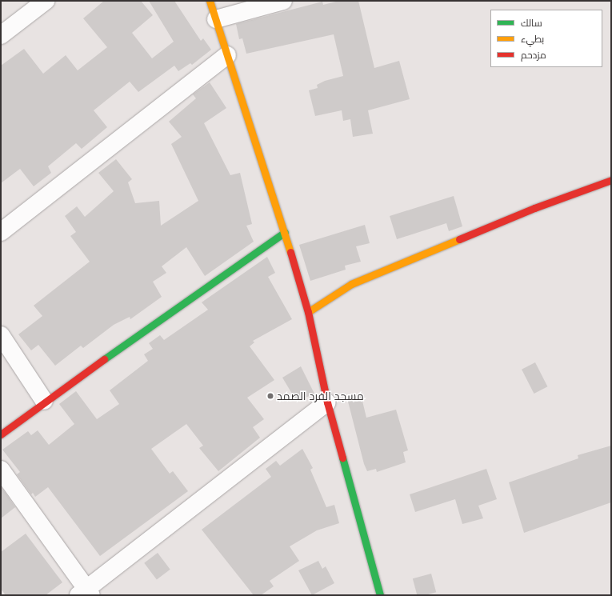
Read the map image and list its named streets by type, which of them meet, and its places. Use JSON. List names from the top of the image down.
{
  "places": ["مسجد الفرد الصمد"],
  "legend": ["سالك", "بطيء", "مزدحم"]
}
